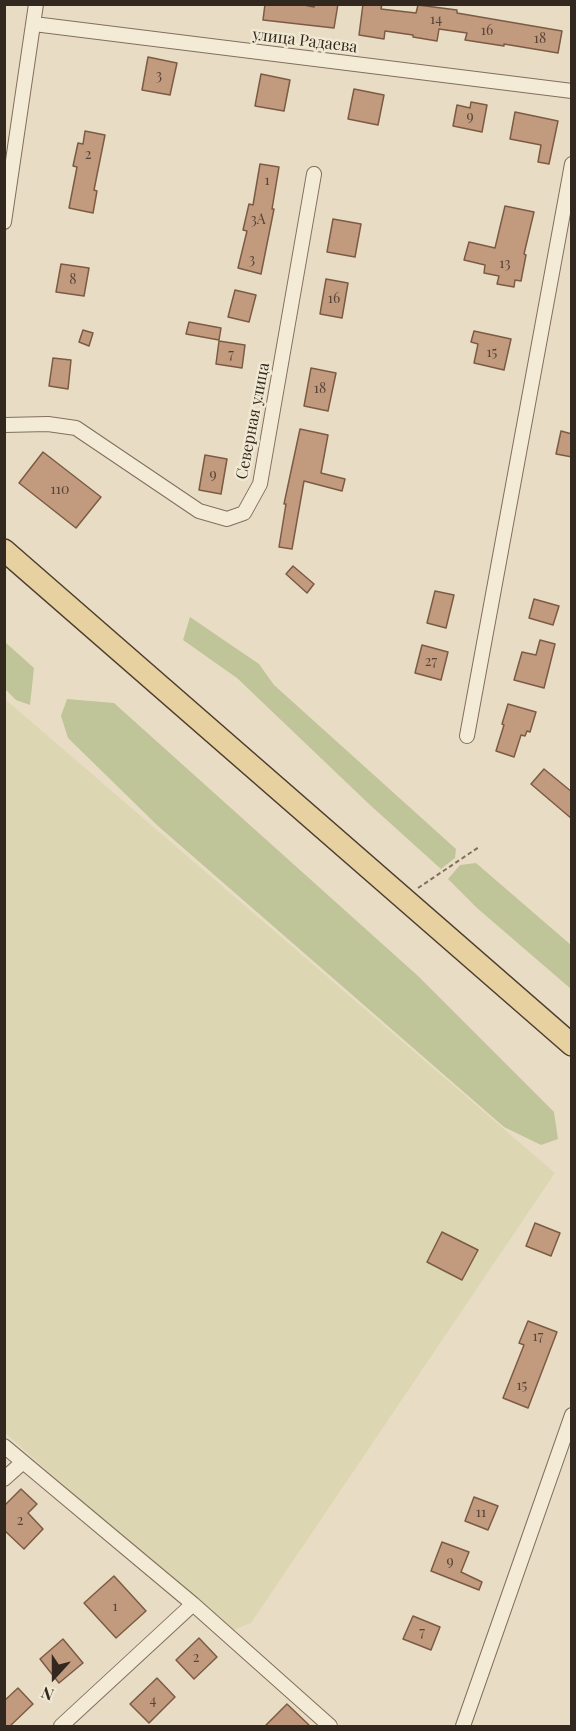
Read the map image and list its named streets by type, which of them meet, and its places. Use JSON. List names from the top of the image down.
{
  "streets": {
    "street": ["улица Радаева", "Северная улица"]
  },
  "house_numbers": [
    "14",
    "16",
    "18",
    "3",
    "9",
    "2",
    "1",
    "3А",
    "3",
    "13",
    "8",
    "16",
    "15",
    "7",
    "18",
    "9",
    "110",
    "27",
    "17",
    "15",
    "11",
    "2",
    "9",
    "1",
    "7",
    "2",
    "4"
  ],
  "north": "bottom"
}
